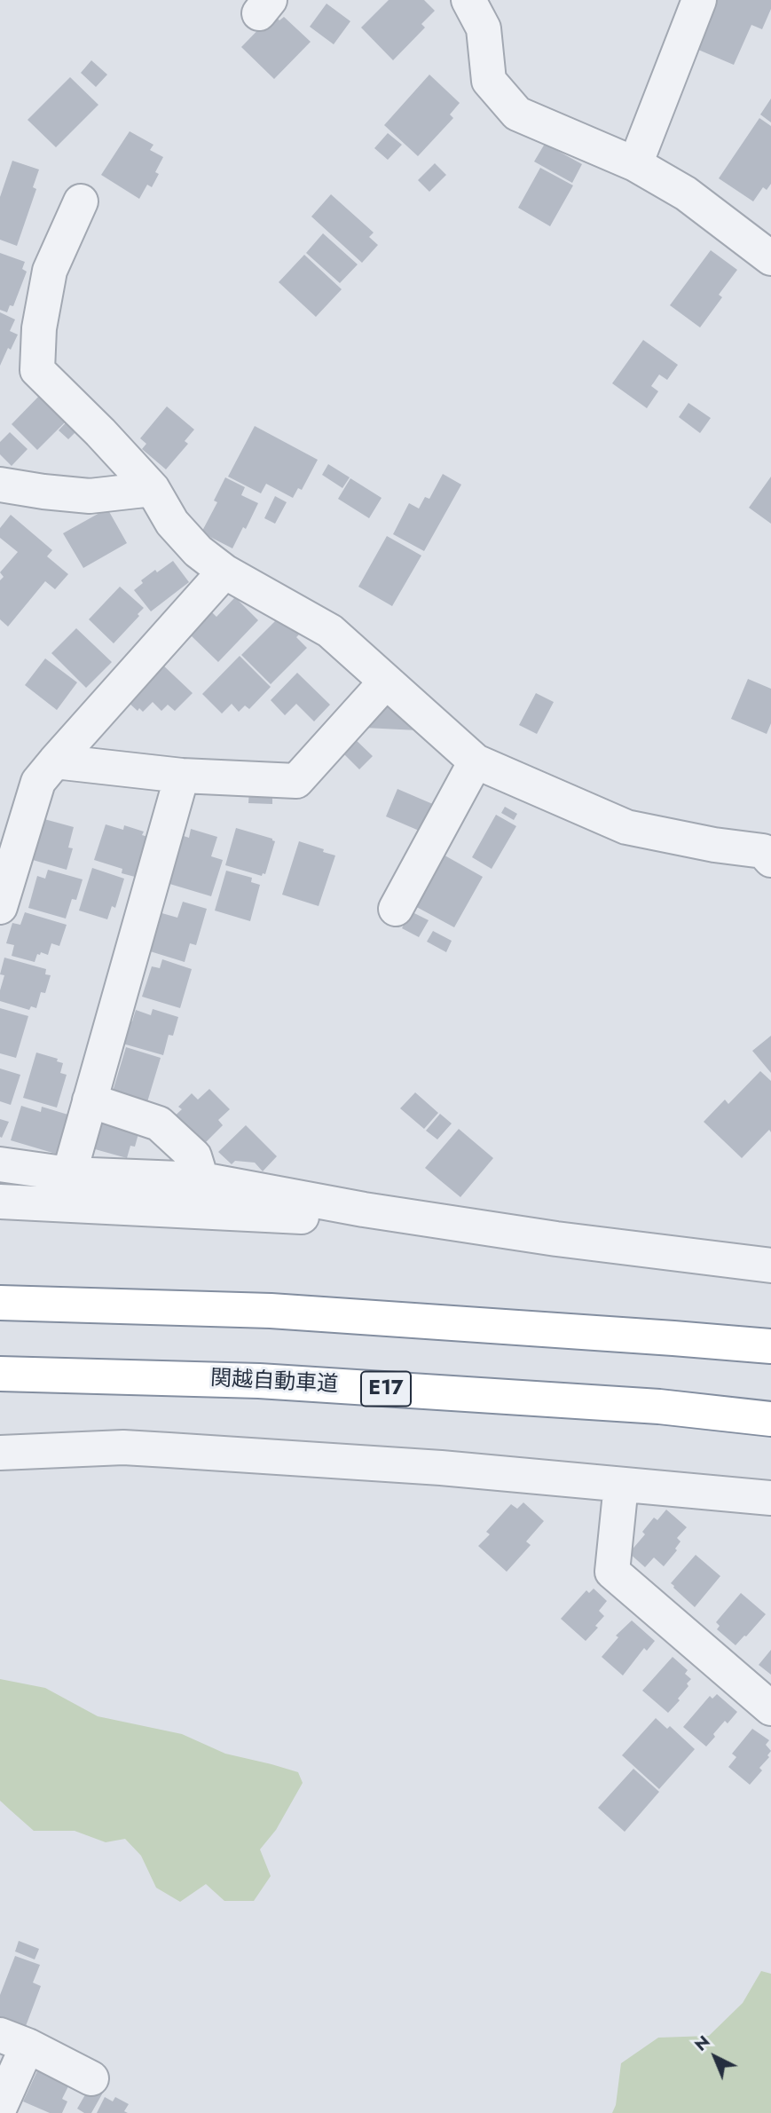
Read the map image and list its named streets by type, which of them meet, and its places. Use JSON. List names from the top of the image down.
{
  "streets": {
    "highway": ["関越自動車道", "E17"]
  },
  "north": "top left"
}
